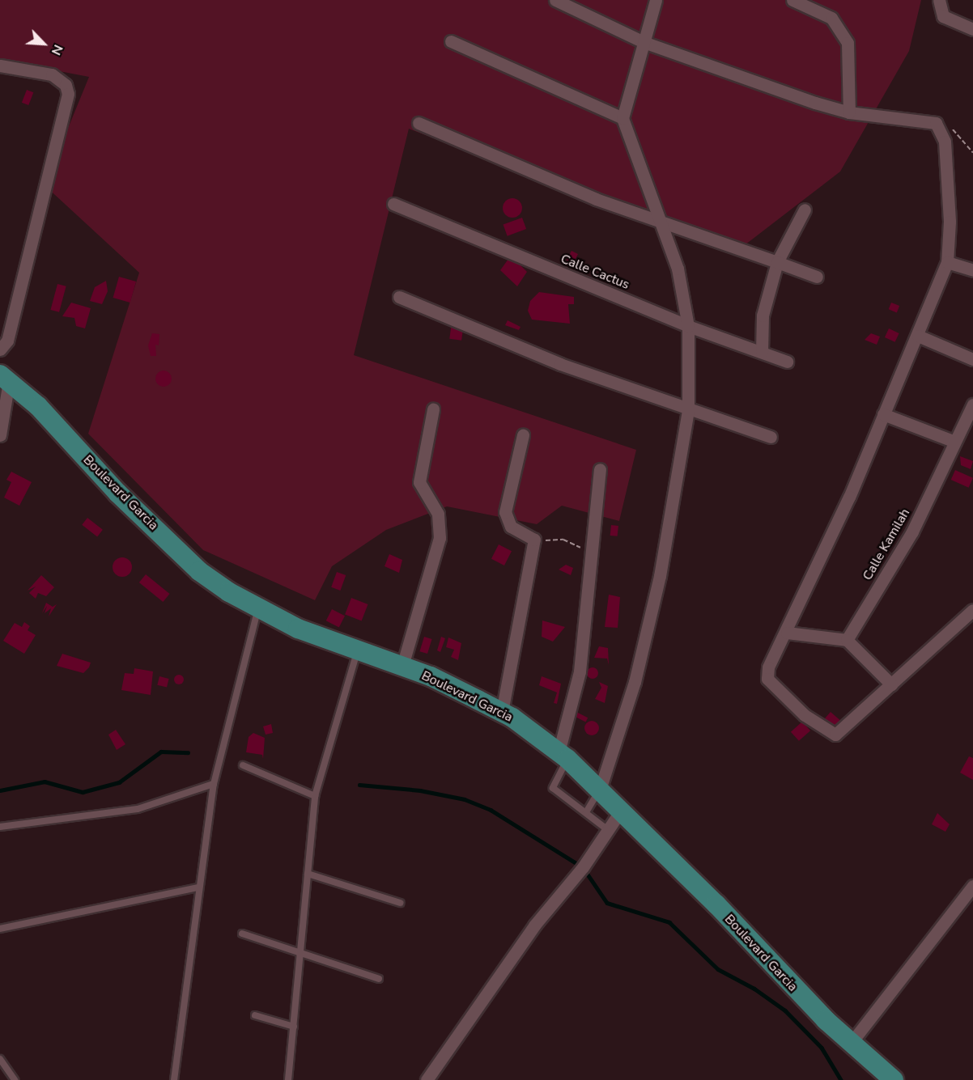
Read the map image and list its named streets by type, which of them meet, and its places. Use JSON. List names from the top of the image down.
{
  "streets": {
    "main road": ["Boulevard Garcia"],
    "street": ["Calle Cactus", "Calle Kamilah"]
  },
  "north": "bottom right"
}
